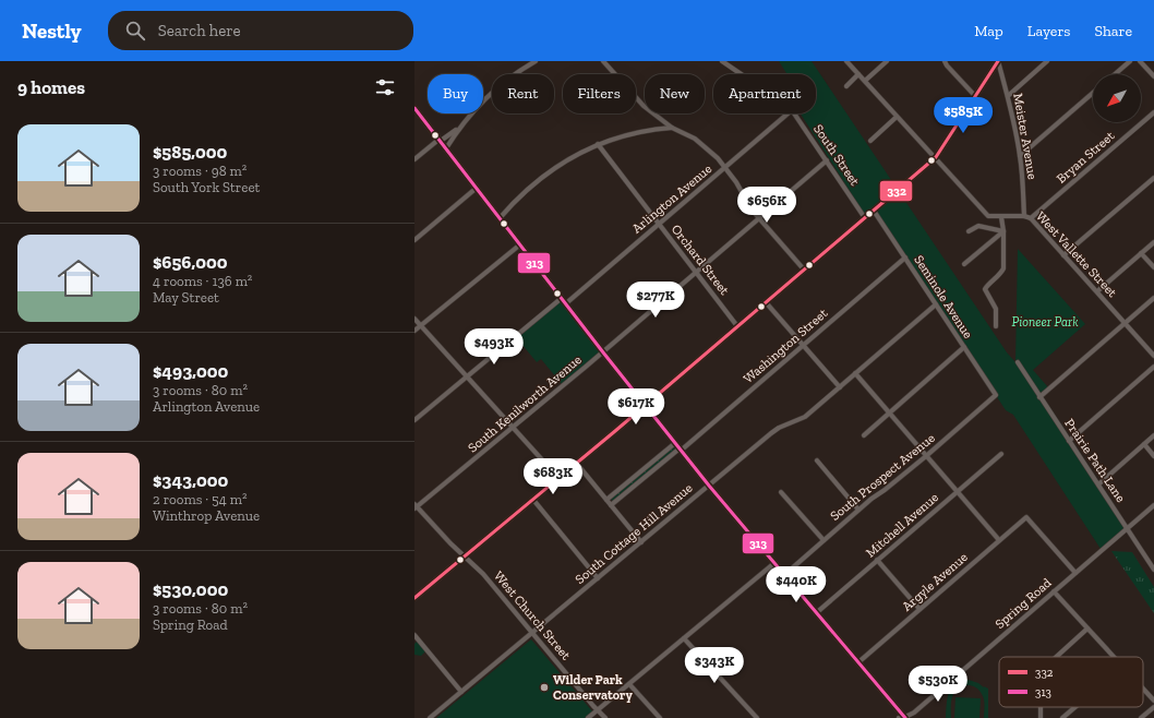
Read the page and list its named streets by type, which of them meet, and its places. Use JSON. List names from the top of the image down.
{
  "streets": {
    "street": [
      "Meister Avenue",
      "South Street",
      "Bryan Street",
      "Arlington Avenue",
      "West Vallette Street",
      "Orchard Street",
      "Seminole Avenue",
      "Washington Street",
      "South Kenilworth Avenue",
      "Prairie Path Lane",
      "South Prospect Avenue",
      "Mitchell Avenue",
      "South Cottage Hill Avenue",
      "Argyle Avenue",
      "Spring Road",
      "West Church Street"
    ]
  },
  "crossings": [
    ["Meister Avenue", "West Vallette Street"],
    ["South Street", "South Kenilworth Avenue"],
    ["Bryan Street", "West Vallette Street"],
    ["Arlington Avenue", "Orchard Street"],
    ["Orchard Street", "South Kenilworth Avenue"],
    ["Seminole Avenue", "Washington Street"],
    ["Seminole Avenue", "South Prospect Avenue"],
    ["Seminole Avenue", "South Cottage Hill Avenue"],
    ["South Kenilworth Avenue", "West Church Street"],
    ["Prairie Path Lane", "Spring Road"],
    ["South Cottage Hill Avenue", "West Church Street"],
    ["Argyle Avenue", "Spring Road"]
  ],
  "parks": ["Pioneer Park"],
  "places": ["Wilder Park Conservatory"],
  "lines": ["transit line 332", "transit line 313"],
  "legend": ["332", "313"],
  "north": "bottom left",
  "page": {
    "header": "Nestly",
    "search": "Search here",
    "nav": ["Map", "Layers", "Share"],
    "heading": "9 homes",
    "chip": [
      "Buy",
      "Rent",
      "Filters",
      "New",
      "Apartment"
    ],
    "price": [
      "$585K",
      "$656K",
      "$277K",
      "$493K",
      "$617K",
      "$683K",
      "$440K",
      "$343K",
      "$530K"
    ],
    "list": [
      {
        "name": "$585,000",
        "note": "3 rooms · 98 m² · South York Street"
      },
      {
        "name": "$656,000",
        "note": "4 rooms · 136 m² · May Street"
      },
      {
        "name": "$493,000",
        "note": "3 rooms · 80 m² · Arlington Avenue"
      },
      {
        "name": "$343,000",
        "note": "2 rooms · 54 m² · Winthrop Avenue"
      },
      {
        "name": "$530,000",
        "note": "3 rooms · 80 m² · Spring Road"
      }
    ]
  }
}
